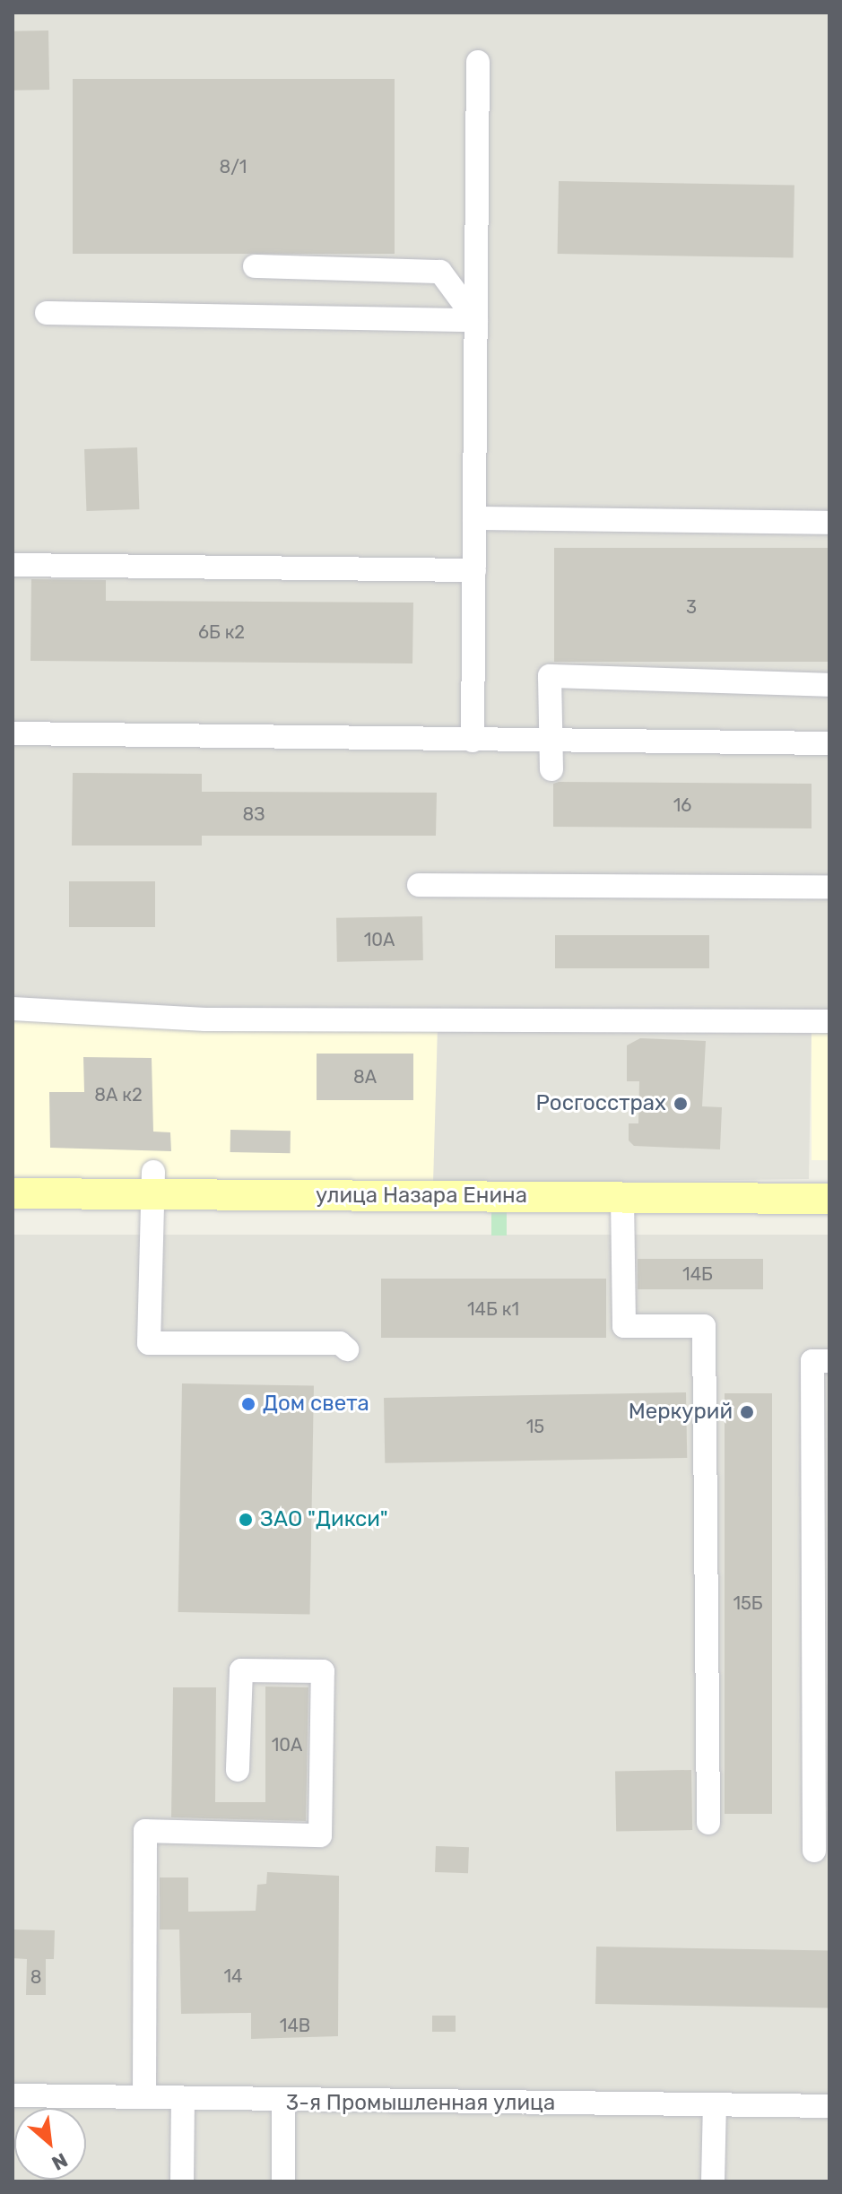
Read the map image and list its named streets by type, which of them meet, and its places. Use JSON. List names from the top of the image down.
{
  "streets": {
    "main road": ["улица Назара Енина"],
    "street": ["3-я Промышленная улица"]
  },
  "places": [
    "Росгосстрах",
    "Дом света",
    "Меркурий",
    "ЗАО \"Дикси\""
  ],
  "house_numbers": [
    "8/1",
    "3",
    "6Б к2",
    "16",
    "8З",
    "10А",
    "8А",
    "8А к2",
    "14Б",
    "14Б к1",
    "15",
    "15Б",
    "10А",
    "14",
    "8",
    "14В"
  ],
  "north": "bottom right"
}
